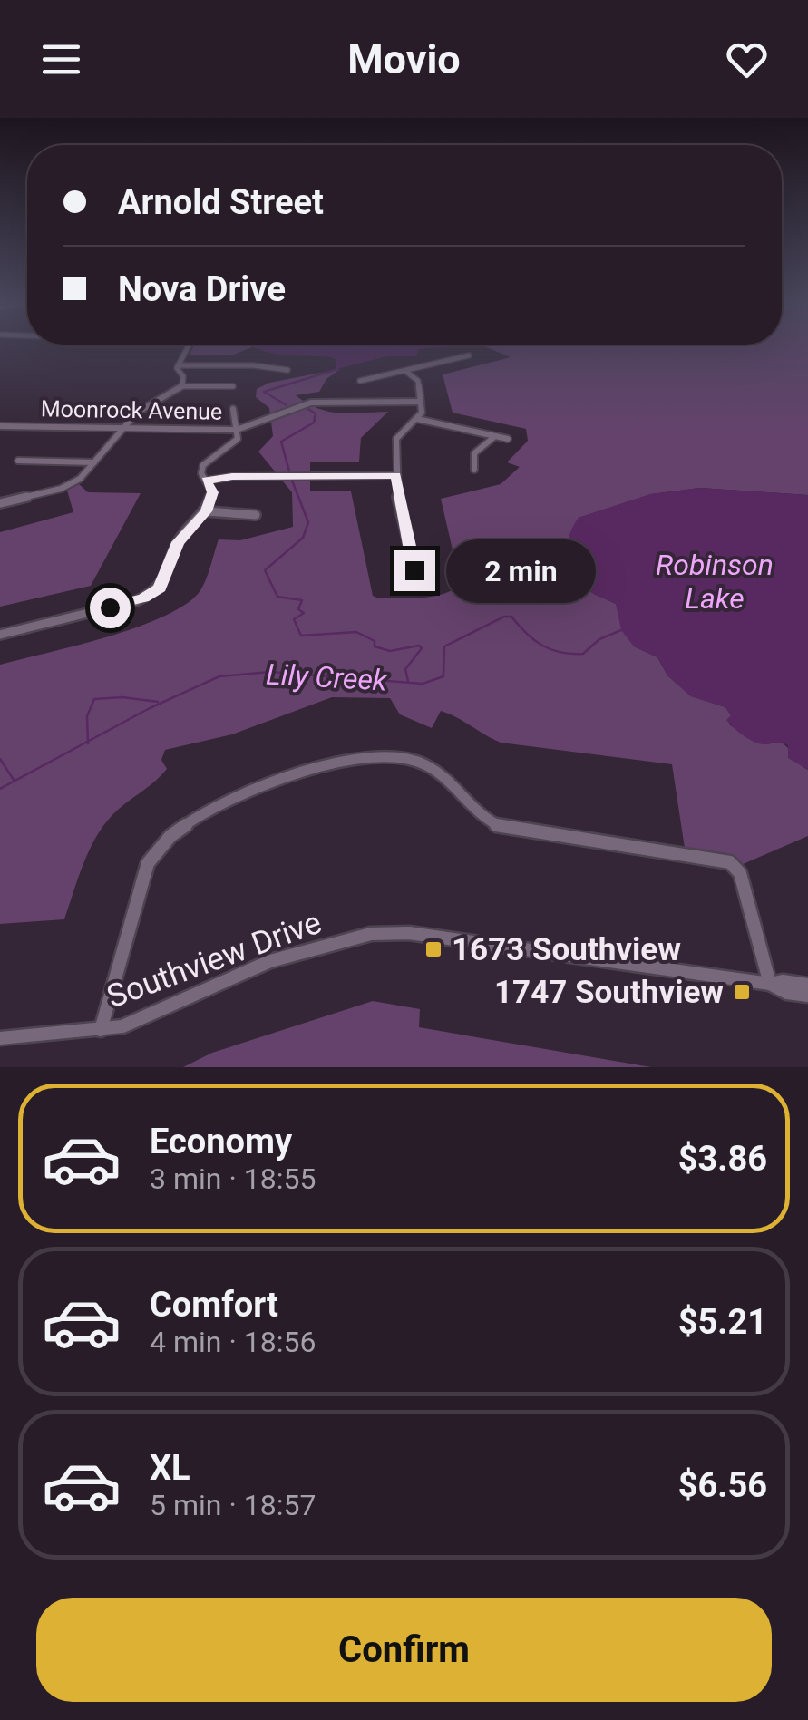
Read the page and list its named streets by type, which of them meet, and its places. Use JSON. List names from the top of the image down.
{
  "streets": {
    "street": ["Moonrock Avenue", "Southview Drive"]
  },
  "water": ["Robinson Lake", "Lily Creek"],
  "places": {
    "transit": ["1673 Southview", "1747 Southview"]
  },
  "page": {
    "header": "Movio",
    "banner": ["Arnold Street", "Nova Drive"],
    "bubble": "2 min",
    "list": [
      {
        "name": "Economy",
        "note": "3 min · 18:55",
        "value": "$3.86"
      },
      {
        "name": "Comfort",
        "note": "4 min · 18:56",
        "value": "$5.21"
      },
      {
        "name": "XL",
        "note": "5 min · 18:57",
        "value": "$6.56"
      }
    ],
    "buttons": "Confirm"
  }
}
